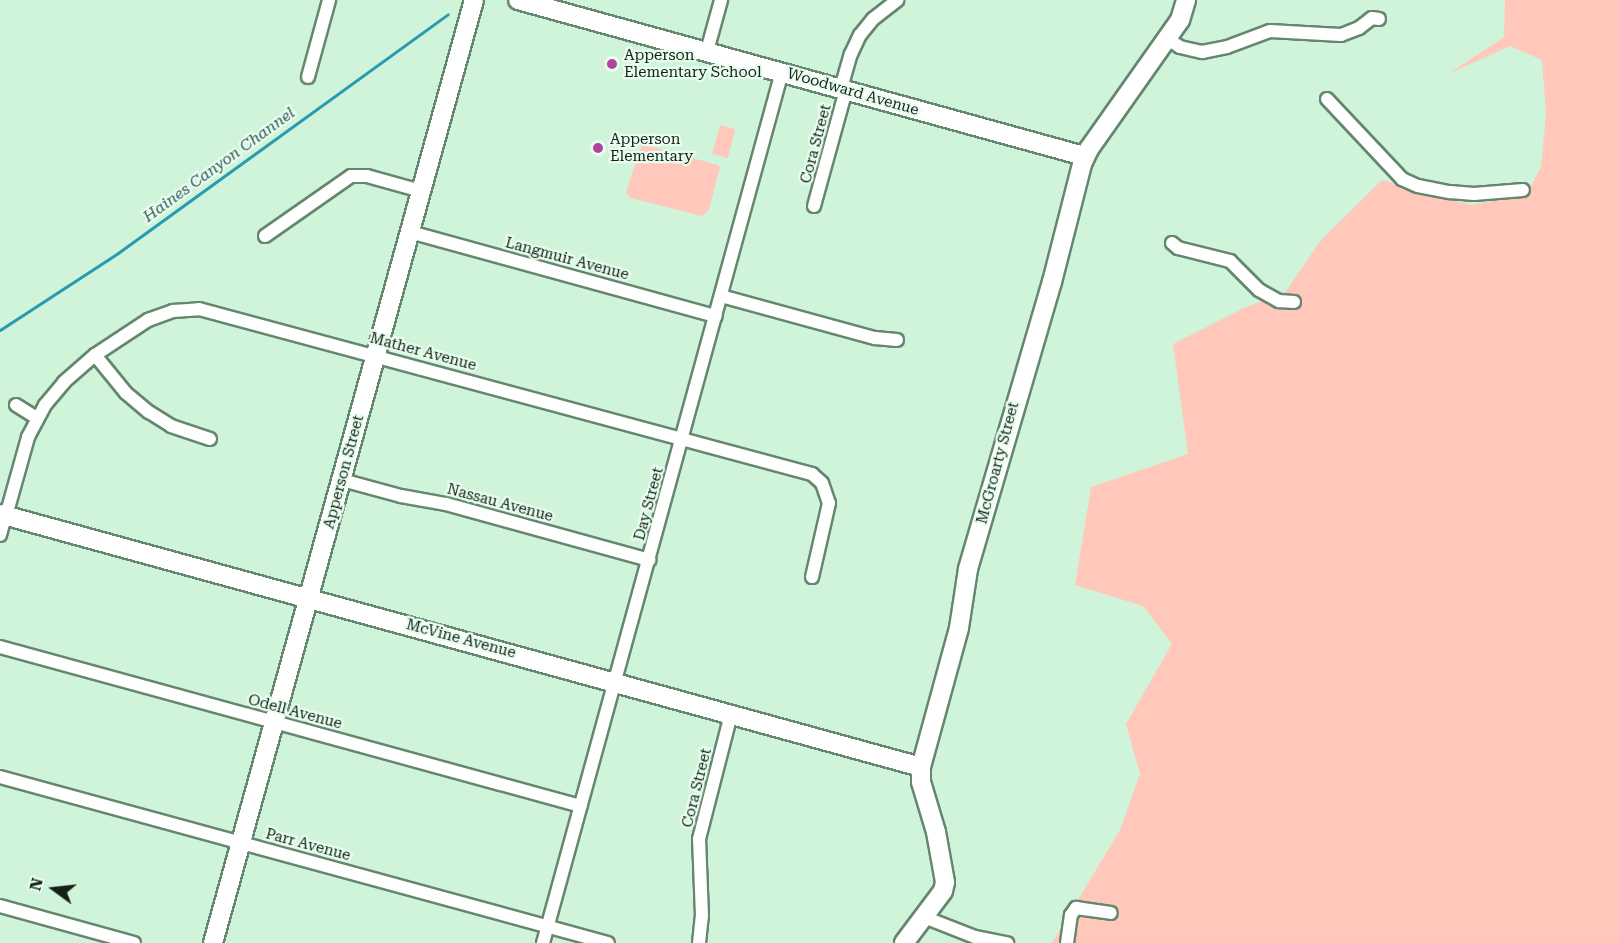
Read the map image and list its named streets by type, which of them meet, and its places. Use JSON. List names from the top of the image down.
{
  "streets": {
    "street": [
      "Woodward Avenue",
      "Cora Street",
      "Langmuir Avenue",
      "Mather Avenue",
      "McGroarty Street",
      "Apperson Street",
      "Nassau Avenue",
      "Day Street",
      "McVine Avenue",
      "Odell Avenue",
      "Parr Avenue"
    ]
  },
  "crossings": [
    ["Woodward Avenue", "Cora Street"],
    ["Woodward Avenue", "McGroarty Street"],
    ["Woodward Avenue", "Day Street"],
    ["Cora Street", "McVine Avenue"],
    ["Langmuir Avenue", "Apperson Street"],
    ["Langmuir Avenue", "Day Street"],
    ["Mather Avenue", "Apperson Street"],
    ["Mather Avenue", "Day Street"],
    ["Mather Avenue", "McVine Avenue"],
    ["McGroarty Street", "McVine Avenue"],
    ["Apperson Street", "Nassau Avenue"],
    ["Apperson Street", "McVine Avenue"],
    ["Apperson Street", "Odell Avenue"],
    ["Apperson Street", "Parr Avenue"],
    ["Nassau Avenue", "Day Street"],
    ["Day Street", "McVine Avenue"],
    ["Day Street", "Odell Avenue"],
    ["Day Street", "Parr Avenue"]
  ],
  "water": ["Haines Canyon Channel"],
  "places": ["Apperson Elementary School", "Apperson Elementary"],
  "north": "left"
}
